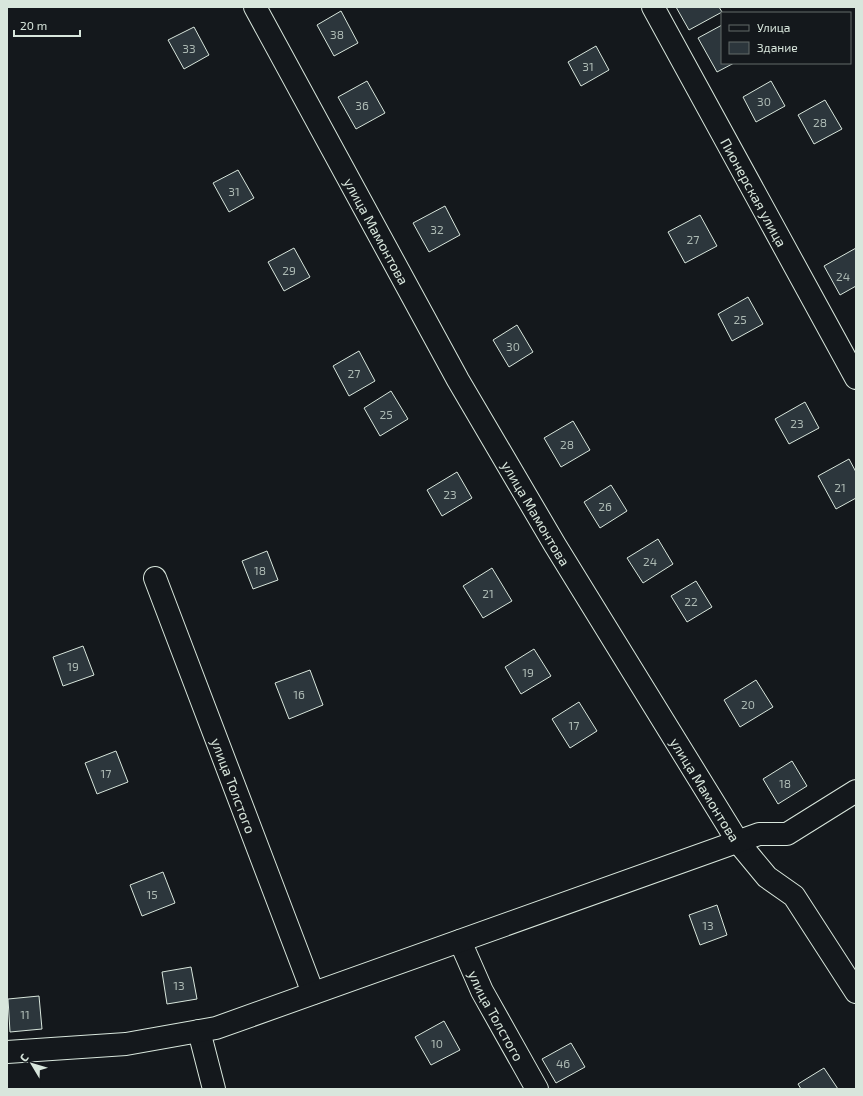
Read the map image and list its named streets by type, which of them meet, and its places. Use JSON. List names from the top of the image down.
{
  "streets": {
    "street": ["Пионерская улица", "улица Мамонтова", "улица Толстого"]
  },
  "house_numbers": [
    "38",
    "33",
    "31",
    "30",
    "36",
    "28",
    "31",
    "32",
    "27",
    "29",
    "24",
    "25",
    "30",
    "27",
    "25",
    "23",
    "28",
    "21",
    "23",
    "26",
    "24",
    "18",
    "21",
    "22",
    "19",
    "19",
    "16",
    "20",
    "17",
    "17",
    "18",
    "15",
    "13",
    "13",
    "11",
    "10",
    "46"
  ],
  "legend": ["Улица", "Здание"],
  "scale_bar": "20 m",
  "north": "top left"
}
